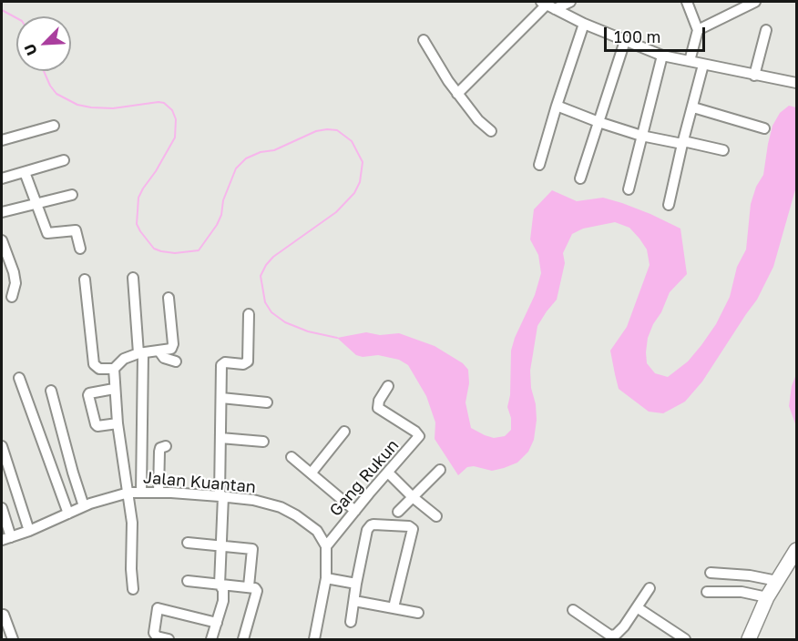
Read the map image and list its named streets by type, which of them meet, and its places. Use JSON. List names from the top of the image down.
{
  "streets": {
    "street": ["Gang Rukun", "Jalan Kuantan"]
  },
  "crossings": [
    ["Gang Rukun", "Jalan Kuantan"]
  ],
  "scale_bar": "100 m",
  "north": "bottom left"
}
